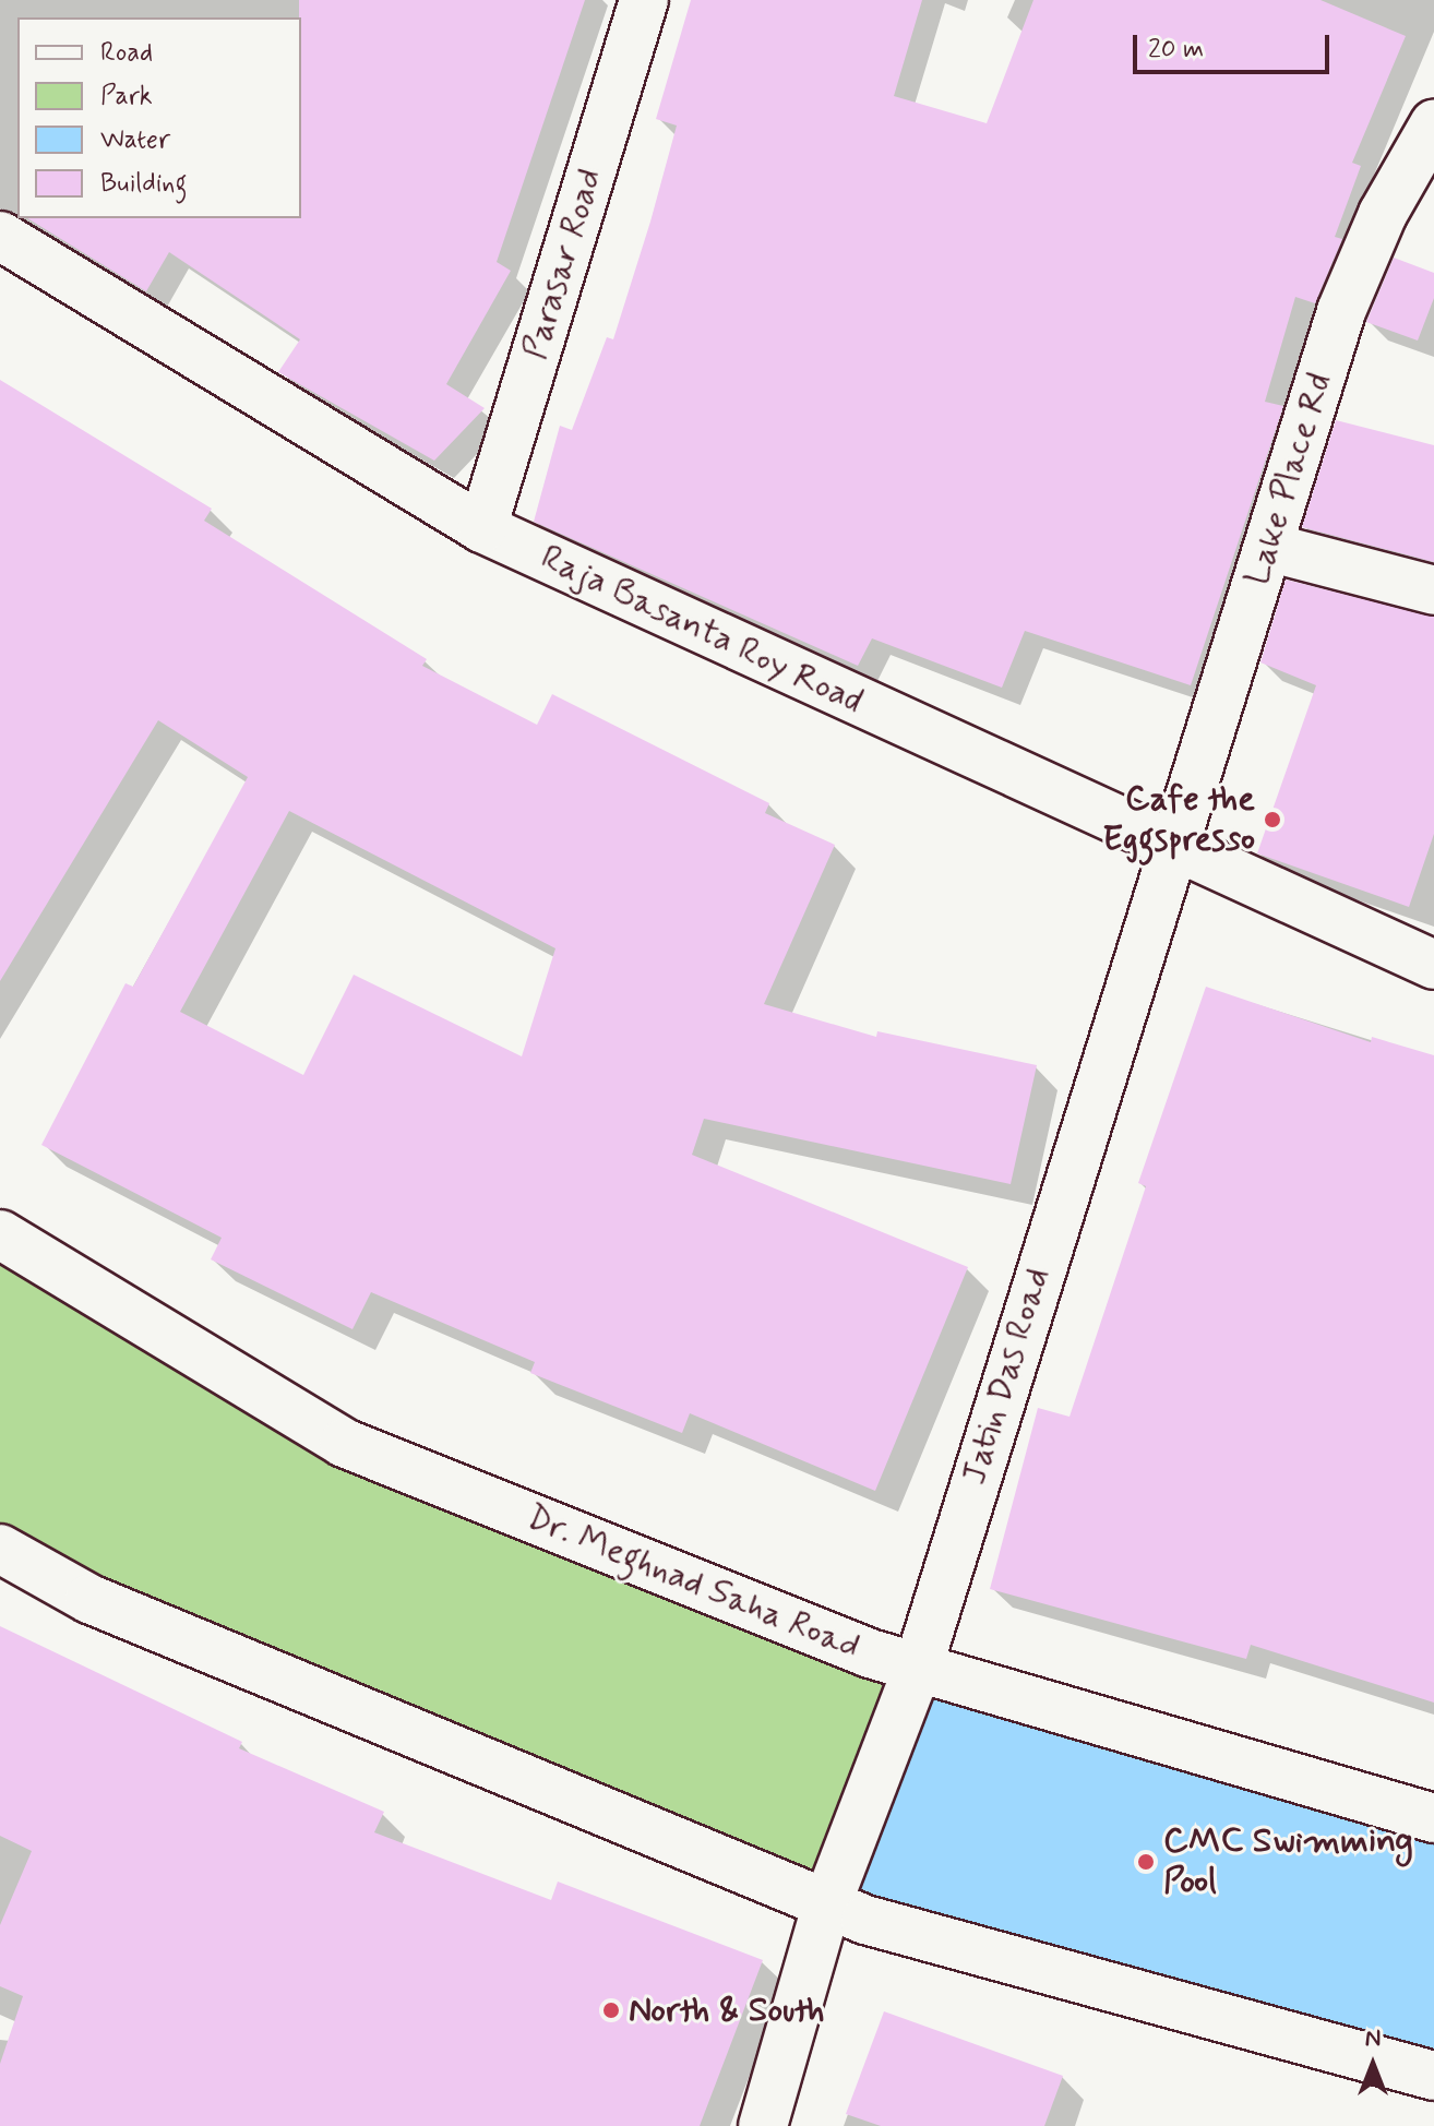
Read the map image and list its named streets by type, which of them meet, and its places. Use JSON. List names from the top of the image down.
{
  "streets": {
    "street": [
      "Parasar Road",
      "Lake Place Rd",
      "Raja Basanta Roy Road",
      "Jatin Das Road",
      "Dr. Meghnad Saha Road"
    ]
  },
  "crossings": [
    ["Parasar Road", "Raja Basanta Roy Road"],
    ["Lake Place Rd", "Raja Basanta Roy Road"],
    ["Lake Place Rd", "Jatin Das Road"],
    ["Raja Basanta Roy Road", "Jatin Das Road"],
    ["Jatin Das Road", "Dr. Meghnad Saha Road"]
  ],
  "places": ["Cafe the Eggspresso", "CMC Swimming Pool", "North & South"],
  "legend": [
    "Road",
    "Park",
    "Water",
    "Building"
  ],
  "scale_bar": "20 m",
  "north": "top"
}
